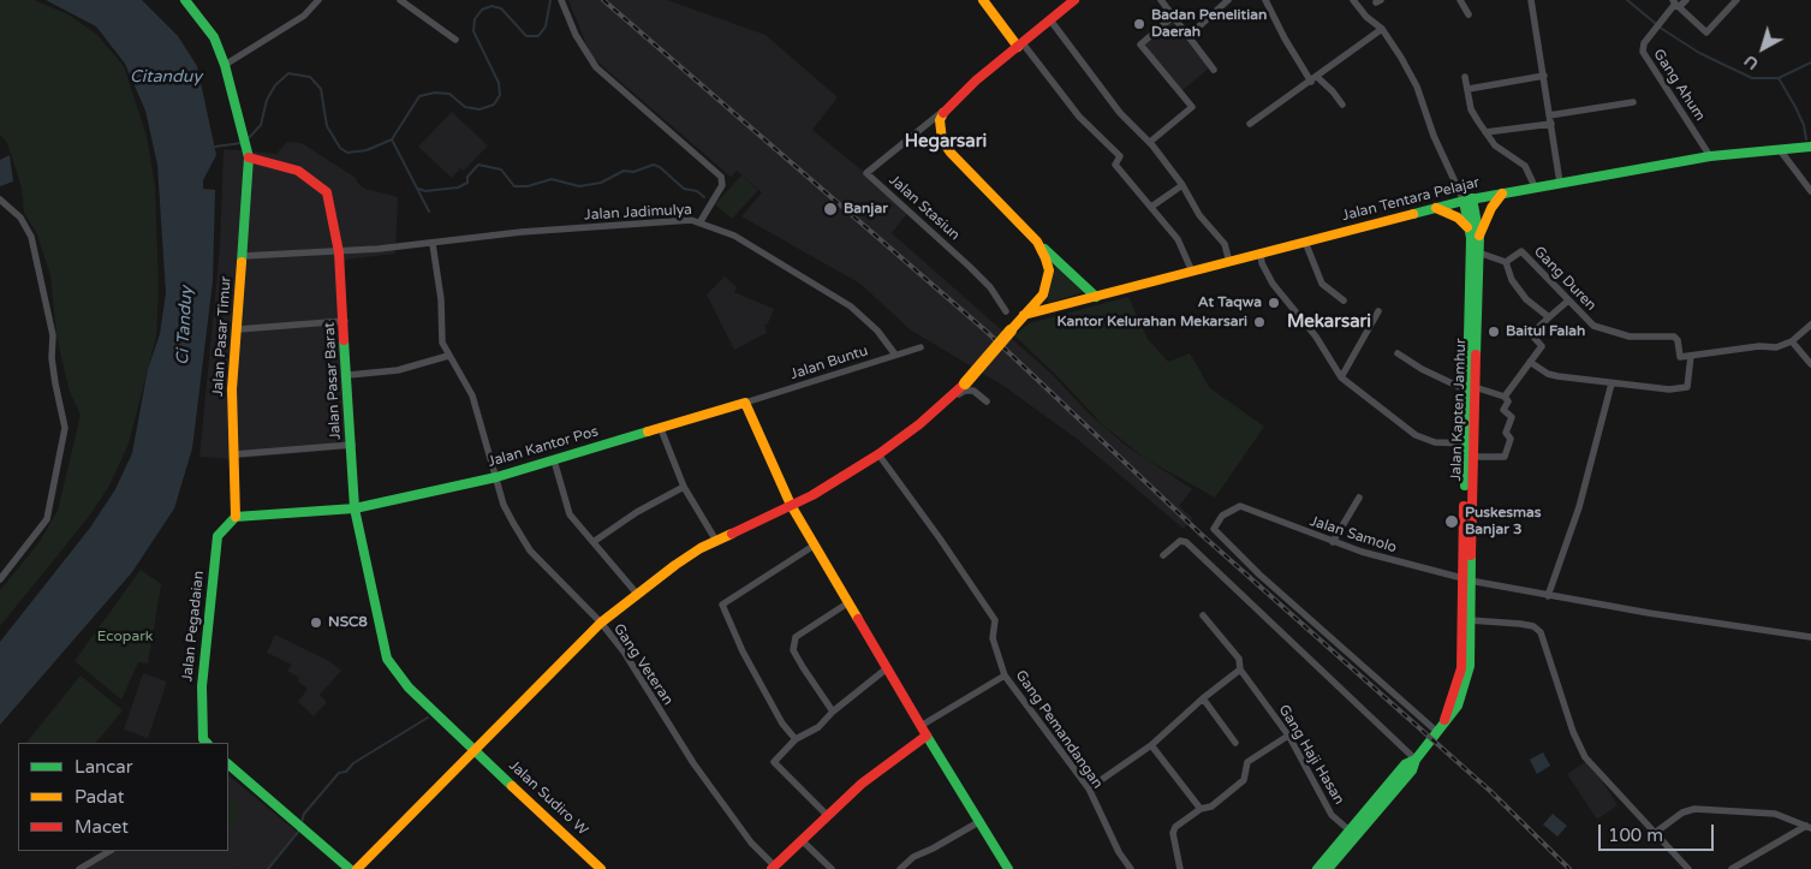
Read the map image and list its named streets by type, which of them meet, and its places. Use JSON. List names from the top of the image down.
{
  "streets": {
    "main road": [
      "Jalan Tentara Pelajar",
      "Jalan Pasar Timur",
      "Jalan Pasar Barat",
      "Jalan Kapten Jamhur",
      "Jalan Kantor Pos",
      "Jalan Pegadaian",
      "Jalan Sudiro W"
    ],
    "street": [
      "Gang Ahum",
      "Jalan Stasiun",
      "Jalan Jadimulya",
      "Gang Duren",
      "Jalan Buntu",
      "Jalan Samolo",
      "Gang Veteran",
      "Gang Pemandangan",
      "Gang Haji Hasan"
    ]
  },
  "crossings": [
    ["Gang Ahum", "Jalan Tentara Pelajar"],
    ["Jalan Tentara Pelajar", "Jalan Kapten Jamhur"],
    ["Jalan Jadimulya", "Jalan Pasar Timur"],
    ["Jalan Jadimulya", "Jalan Buntu"],
    ["Jalan Jadimulya", "Jalan Pasar Barat"],
    ["Jalan Jadimulya", "Gang Veteran"],
    ["Gang Duren", "Jalan Kapten Jamhur"],
    ["Jalan Pasar Timur", "Jalan Pasar Barat"],
    ["Jalan Pasar Timur", "Jalan Kantor Pos"],
    ["Jalan Pasar Timur", "Jalan Pegadaian"],
    ["Jalan Buntu", "Jalan Kantor Pos"],
    ["Jalan Pasar Barat", "Jalan Kantor Pos"],
    ["Jalan Pasar Barat", "Jalan Sudiro W"],
    ["Jalan Kapten Jamhur", "Jalan Samolo"],
    ["Jalan Kapten Jamhur", "Gang Haji Hasan"],
    ["Jalan Kantor Pos", "Jalan Pegadaian"],
    ["Jalan Kantor Pos", "Gang Veteran"]
  ],
  "districts": ["Hegarsari", "Mekarsari"],
  "water": ["Citanduy", "Ci Tanduy"],
  "parks": ["Ecopark"],
  "places": [
    "Badan Penelitian Daerah",
    "Banjar",
    "At Taqwa",
    "Kantor Kelurahan Mekarsari",
    "Baitul Falah",
    "Puskesmas Banjar 3",
    "NSC8"
  ],
  "legend": ["Lancar", "Padat", "Macet"],
  "scale_bar": "100 m",
  "north": "bottom left"
}
